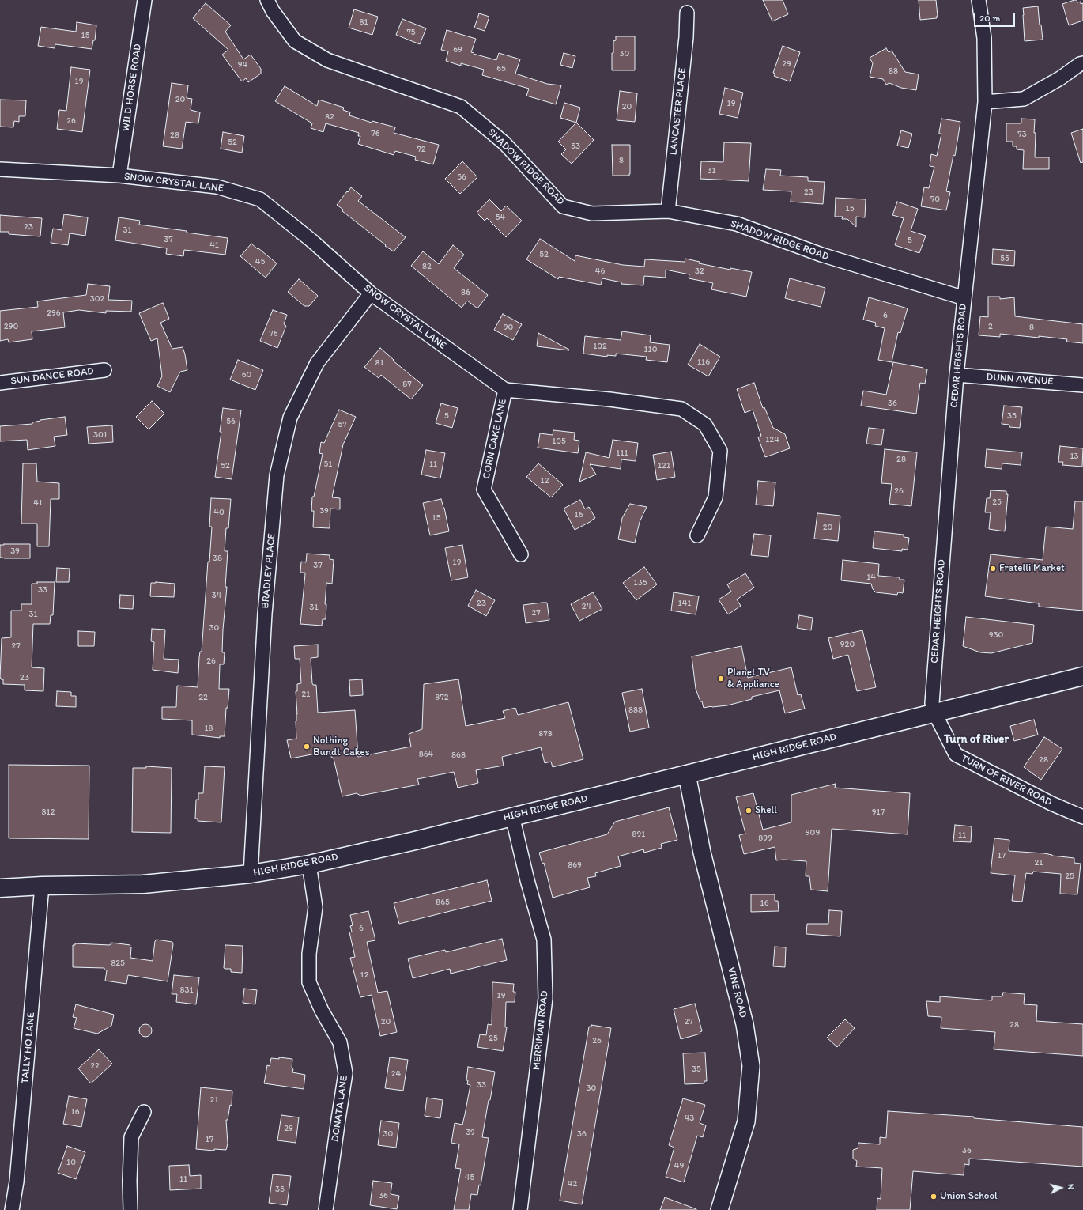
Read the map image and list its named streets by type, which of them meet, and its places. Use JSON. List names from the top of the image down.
{
  "streets": {
    "main road": ["HIGH RIDGE ROAD"],
    "street": [
      "WILD HORSE ROAD",
      "LANCASTER PLACE",
      "SHADOW RIDGE ROAD",
      "SNOW CRYSTAL LANE",
      "CEDAR HEIGHTS ROAD",
      "SUN DANCE ROAD",
      "DUNN AVENUE",
      "CORN CAKE LANE",
      "BRADLEY PLACE",
      "TURN OF RIVER ROAD",
      "VINE ROAD",
      "MERRIMAN ROAD",
      "TALLY HO LANE",
      "DONATA LANE"
    ]
  },
  "crossings": [
    ["WILD HORSE ROAD", "SNOW CRYSTAL LANE"],
    ["LANCASTER PLACE", "SHADOW RIDGE ROAD"],
    ["SHADOW RIDGE ROAD", "CEDAR HEIGHTS ROAD"],
    ["SNOW CRYSTAL LANE", "CORN CAKE LANE"],
    ["SNOW CRYSTAL LANE", "BRADLEY PLACE"],
    ["CEDAR HEIGHTS ROAD", "DUNN AVENUE"],
    ["CEDAR HEIGHTS ROAD", "HIGH RIDGE ROAD"],
    ["CEDAR HEIGHTS ROAD", "TURN OF RIVER ROAD"],
    ["BRADLEY PLACE", "HIGH RIDGE ROAD"],
    ["HIGH RIDGE ROAD", "TURN OF RIVER ROAD"],
    ["HIGH RIDGE ROAD", "VINE ROAD"],
    ["HIGH RIDGE ROAD", "MERRIMAN ROAD"],
    ["HIGH RIDGE ROAD", "TALLY HO LANE"],
    ["HIGH RIDGE ROAD", "DONATA LANE"]
  ],
  "districts": ["Turn of River"],
  "places": [
    "Fratelli Market",
    "Planet TV & Appliance",
    "Nothing Bundt Cakes",
    "Shell",
    "Union School"
  ],
  "house_numbers": [
    "81",
    "75",
    "15",
    "69",
    "30",
    "29",
    "94",
    "65",
    "88",
    "19",
    "20",
    "19",
    "20",
    "82",
    "26",
    "76",
    "73",
    "28",
    "52",
    "53",
    "72",
    "8",
    "31",
    "56",
    "23",
    "70",
    "15",
    "54",
    "23",
    "31",
    "37",
    "5",
    "41",
    "52",
    "55",
    "45",
    "82",
    "46",
    "32",
    "86",
    "302",
    "296",
    "6",
    "290",
    "2",
    "90",
    "8",
    "76",
    "102",
    "110",
    "116",
    "81",
    "60",
    "87",
    "36",
    "5",
    "35",
    "56",
    "57",
    "301",
    "124",
    "105",
    "111",
    "13",
    "28",
    "51",
    "11",
    "52",
    "121",
    "12",
    "26",
    "25",
    "41",
    "39",
    "40",
    "16",
    "15",
    "20",
    "39",
    "38",
    "19",
    "37",
    "14",
    "135",
    "33",
    "34",
    "23",
    "141",
    "24",
    "31",
    "27",
    "31",
    "30",
    "930",
    "920",
    "27",
    "26",
    "23",
    "21",
    "22",
    "872",
    "888",
    "18",
    "878",
    "864",
    "868",
    "28",
    "812",
    "917",
    "909",
    "891",
    "11",
    "899",
    "17",
    "21",
    "869",
    "25",
    "865",
    "16",
    "6",
    "825",
    "12",
    "831",
    "19",
    "20",
    "27",
    "28",
    "25",
    "26",
    "22",
    "35",
    "24",
    "33",
    "30",
    "21",
    "16",
    "43",
    "29",
    "39",
    "30",
    "36",
    "17",
    "36",
    "10",
    "49",
    "45",
    "11",
    "42",
    "35",
    "36"
  ],
  "scale_bar": "20 m",
  "north": "right"
}
